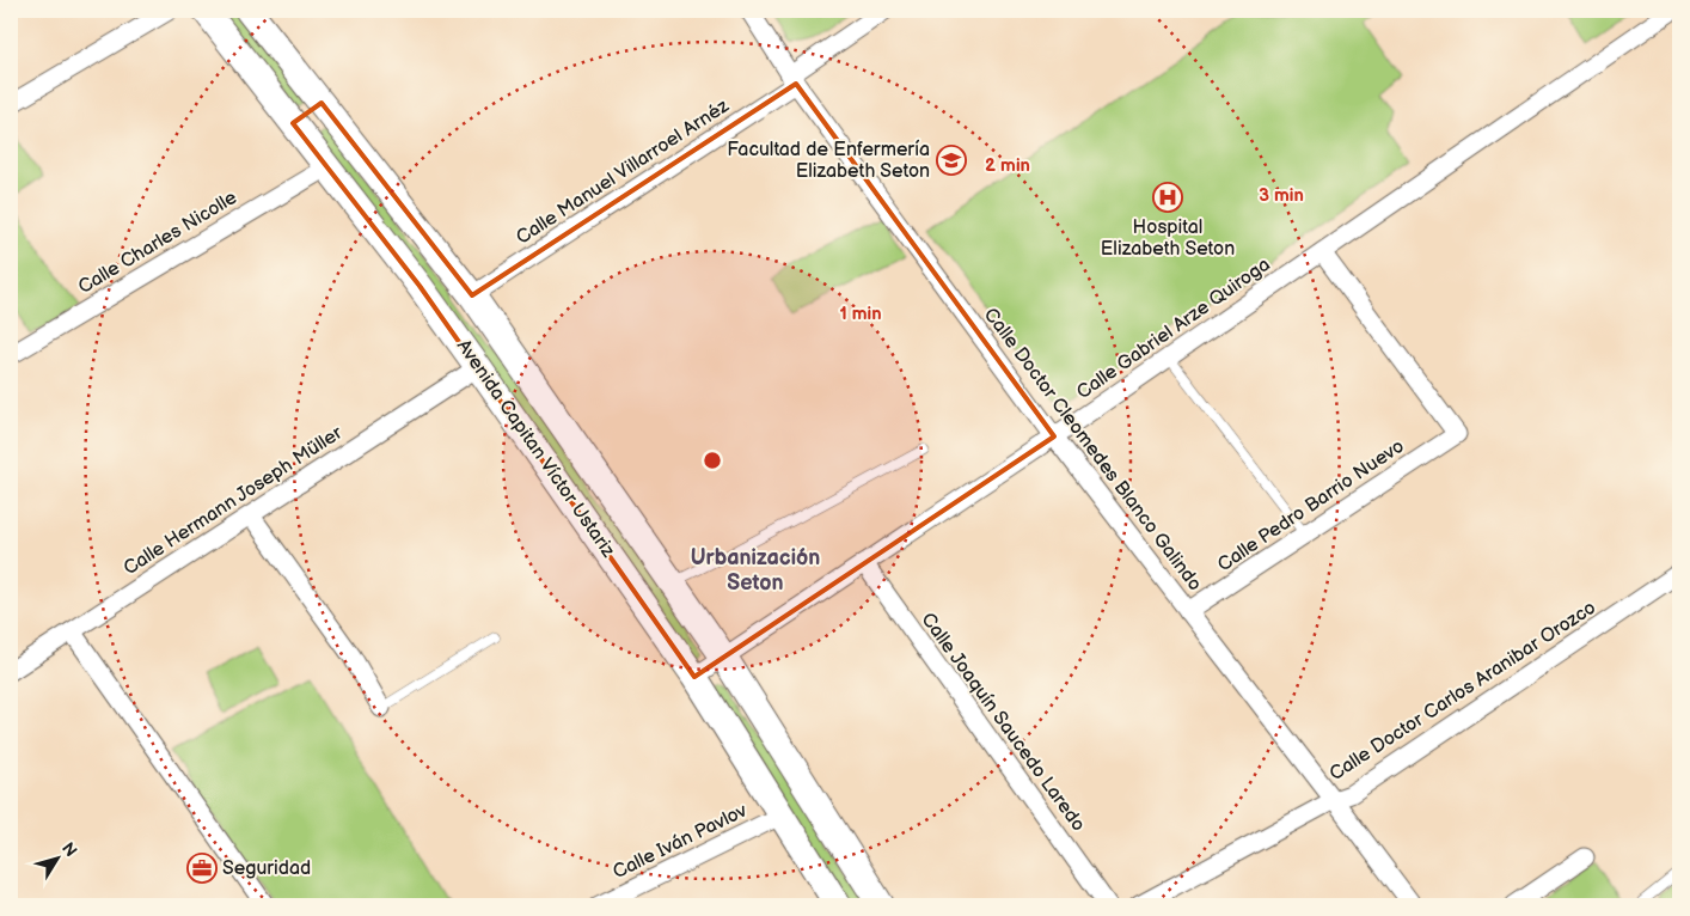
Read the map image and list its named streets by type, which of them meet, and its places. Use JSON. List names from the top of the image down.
{
  "streets": {
    "main road": ["Avenida Capitan Víctor Ustariz"],
    "street": [
      "Calle Manuel Villarroel Arnéz",
      "Calle Charles Nicolle",
      "Calle Gabriel Arze Quiroga",
      "Calle Doctor Cleomedes Blanco Galindo",
      "Calle Hermann Joseph Müller",
      "Calle Pedro Barrio Nuevo",
      "Calle Doctor Carlos Aranibar Orozco",
      "Calle Joaquín Saucedo Laredo",
      "Calle Iván Pavlov"
    ]
  },
  "crossings": [
    ["Calle Manuel Villarroel Arnéz", "Avenida Capitan Víctor Ustariz"],
    ["Calle Manuel Villarroel Arnéz", "Calle Doctor Cleomedes Blanco Galindo"],
    ["Calle Charles Nicolle", "Avenida Capitan Víctor Ustariz"],
    ["Calle Gabriel Arze Quiroga", "Avenida Capitan Víctor Ustariz"],
    ["Calle Gabriel Arze Quiroga", "Calle Doctor Cleomedes Blanco Galindo"],
    ["Calle Gabriel Arze Quiroga", "Calle Pedro Barrio Nuevo"],
    ["Calle Gabriel Arze Quiroga", "Calle Joaquín Saucedo Laredo"],
    ["Avenida Capitan Víctor Ustariz", "Calle Hermann Joseph Müller"],
    ["Avenida Capitan Víctor Ustariz", "Calle Iván Pavlov"],
    ["Calle Doctor Cleomedes Blanco Galindo", "Calle Pedro Barrio Nuevo"],
    ["Calle Doctor Cleomedes Blanco Galindo", "Calle Doctor Carlos Aranibar Orozco"]
  ],
  "districts": ["Urbanización Seton"],
  "places": {
    "school or university": ["Facultad de Enfermería Elizabeth Seton"],
    "hospital": ["Hospital Elizabeth Seton"],
    "office": ["Seguridad"]
  },
  "north": "top right",
  "rings": ["2 min", "3 min", "1 min"]
}
